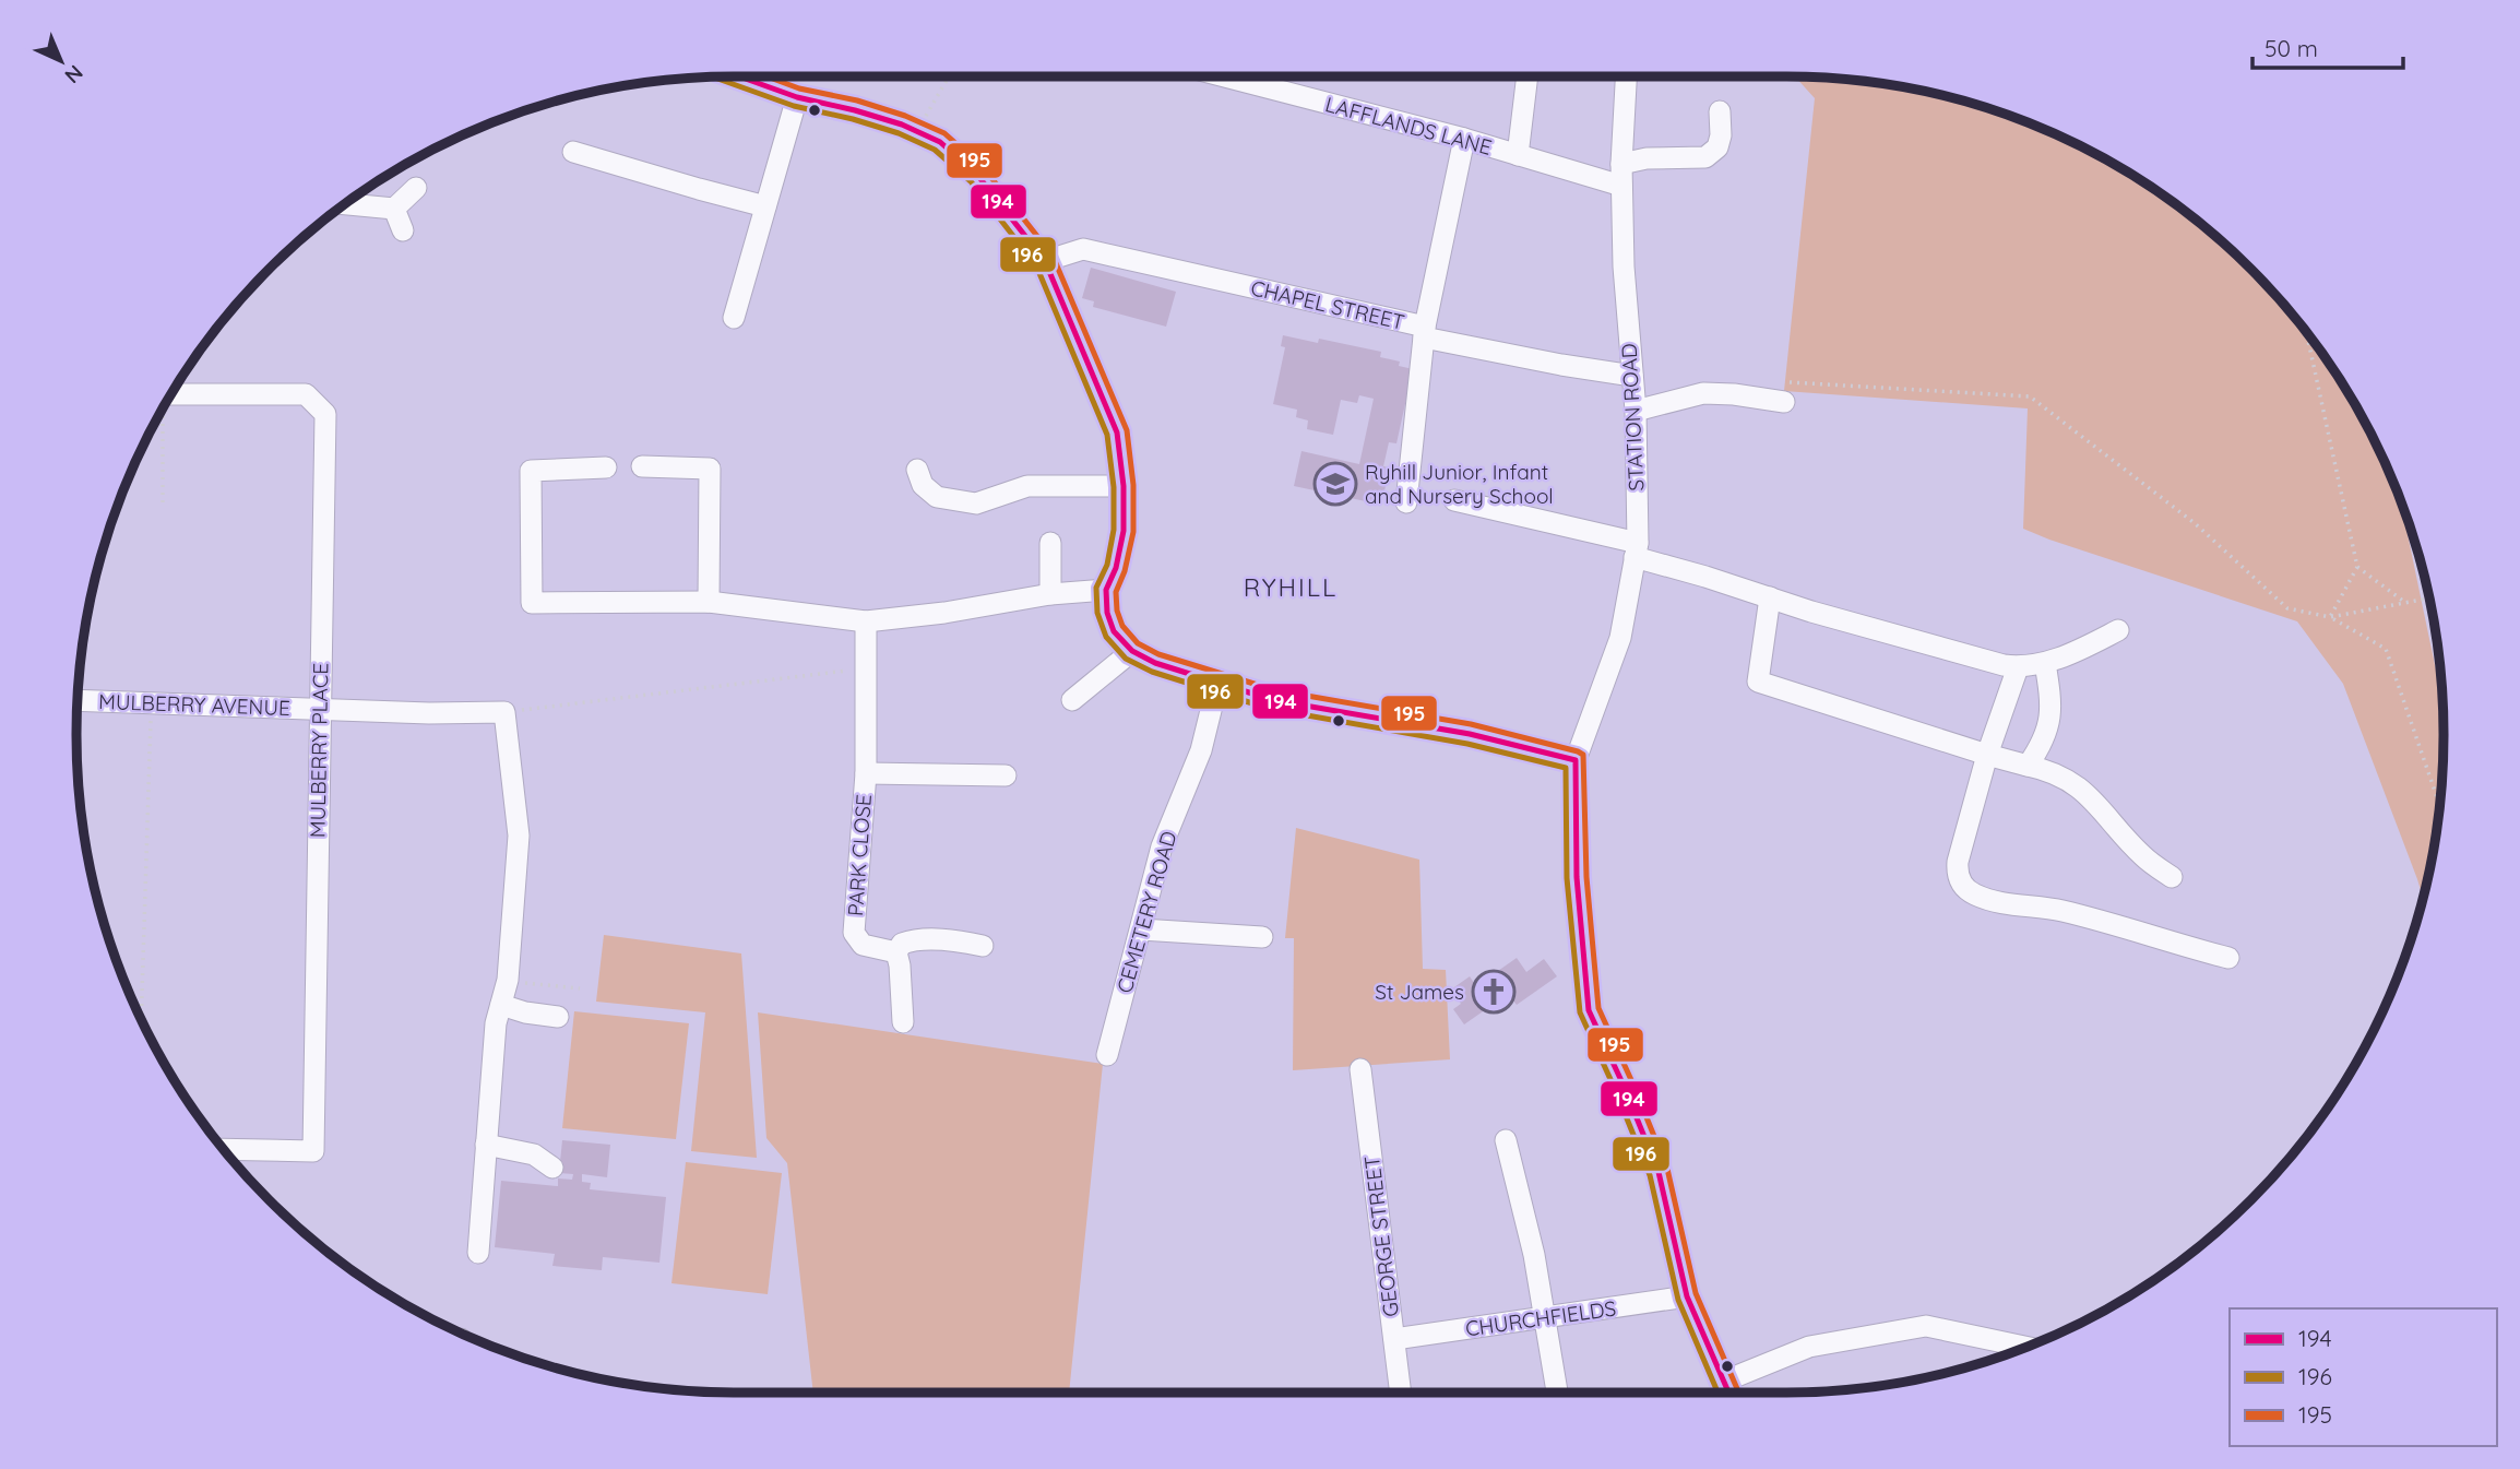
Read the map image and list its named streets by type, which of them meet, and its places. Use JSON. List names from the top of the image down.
{
  "streets": {
    "street": [
      "LAFFLANDS LANE",
      "CHAPEL STREET",
      "STATION ROAD",
      "MULBERRY AVENUE",
      "MULBERRY PLACE",
      "PARK CLOSE",
      "CEMETERY ROAD",
      "GEORGE STREET",
      "CHURCHFIELDS"
    ]
  },
  "crossings": [
    ["LAFFLANDS LANE", "CHAPEL STREET"],
    ["LAFFLANDS LANE", "STATION ROAD"],
    ["MULBERRY AVENUE", "MULBERRY PLACE"],
    ["GEORGE STREET", "CHURCHFIELDS"]
  ],
  "districts": ["RYHILL"],
  "places": {
    "school or university": ["Ryhill Junior, Infant and Nursery School"],
    "church": ["St James"]
  },
  "lines": ["transit line 194", "transit line 195", "transit line 196"],
  "legend": ["194", "196", "195"],
  "scale_bar": "50 m",
  "north": "bottom right"
}
